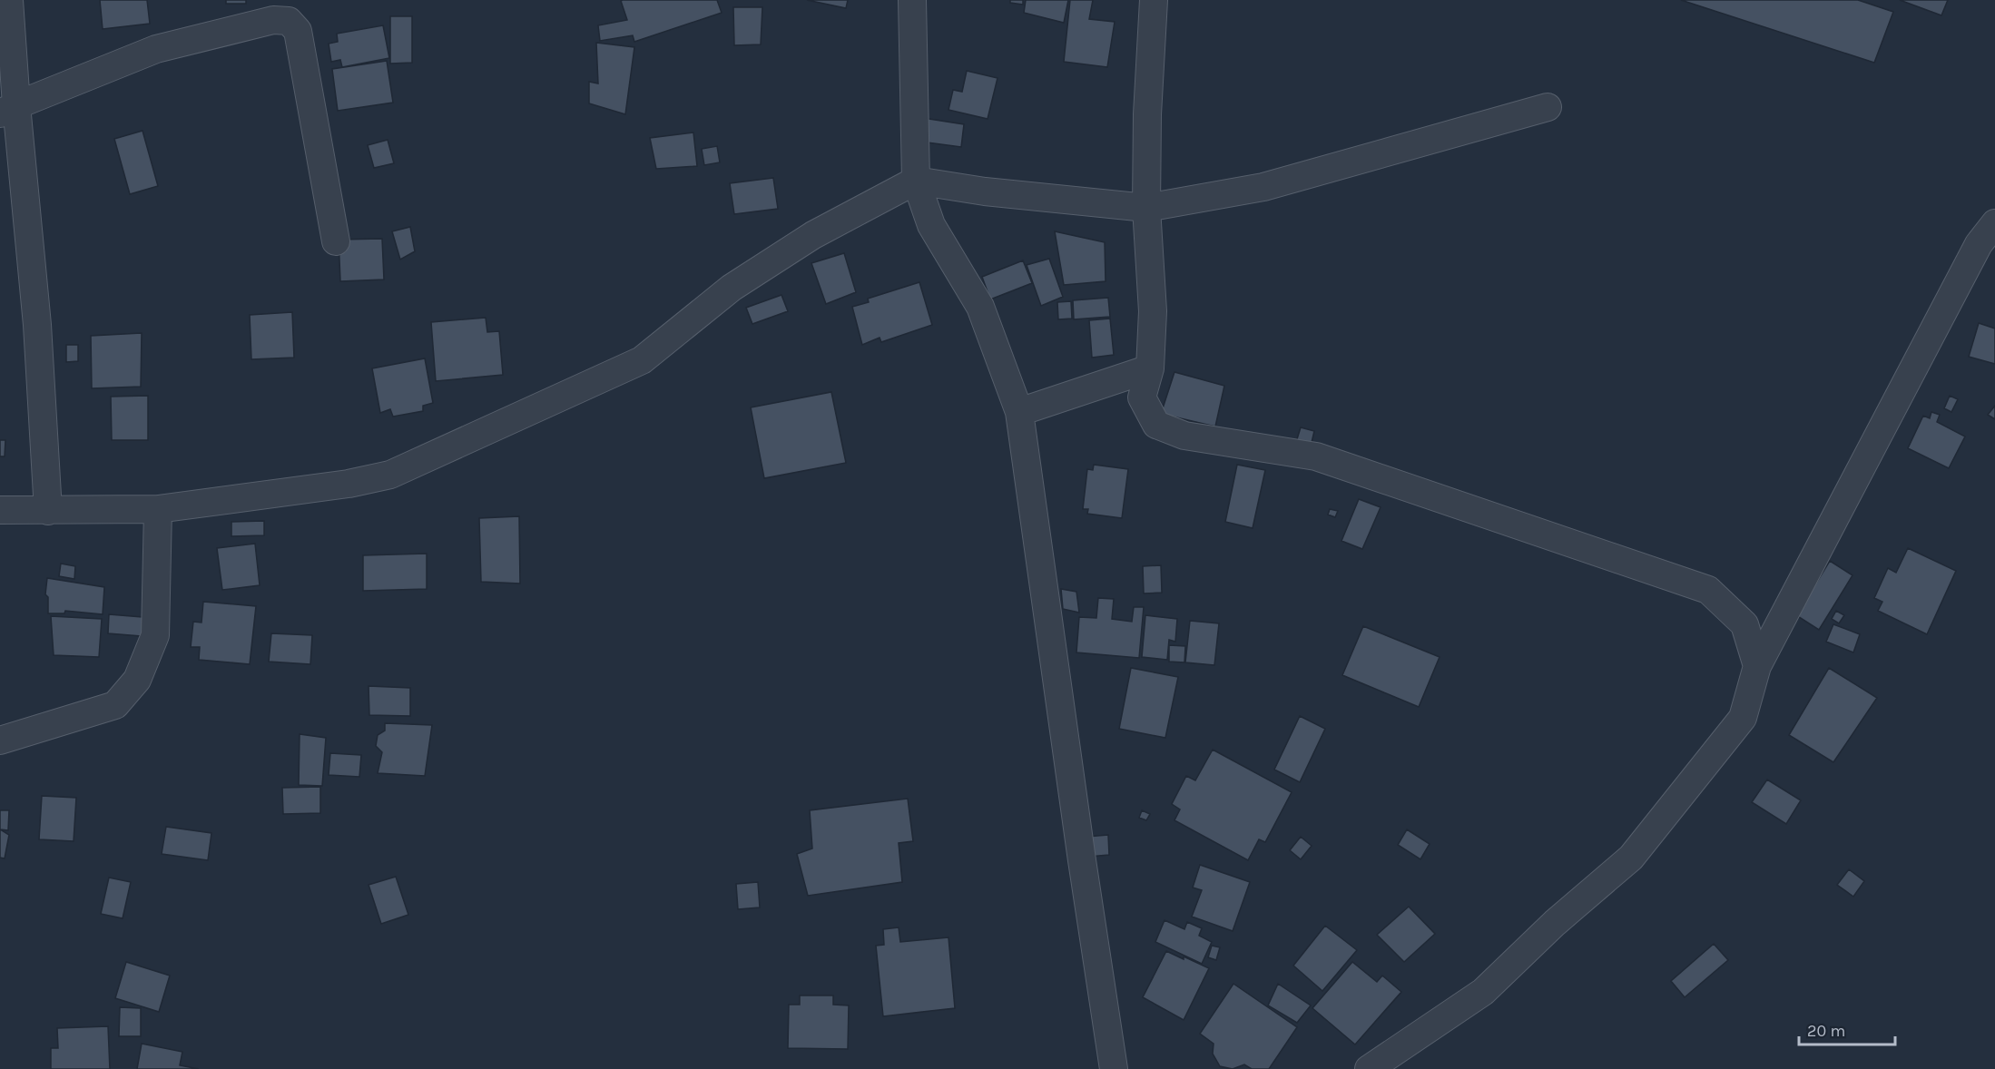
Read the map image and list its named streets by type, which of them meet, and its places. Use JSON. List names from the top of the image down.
{
  "scale_bar": "20 m"
}
